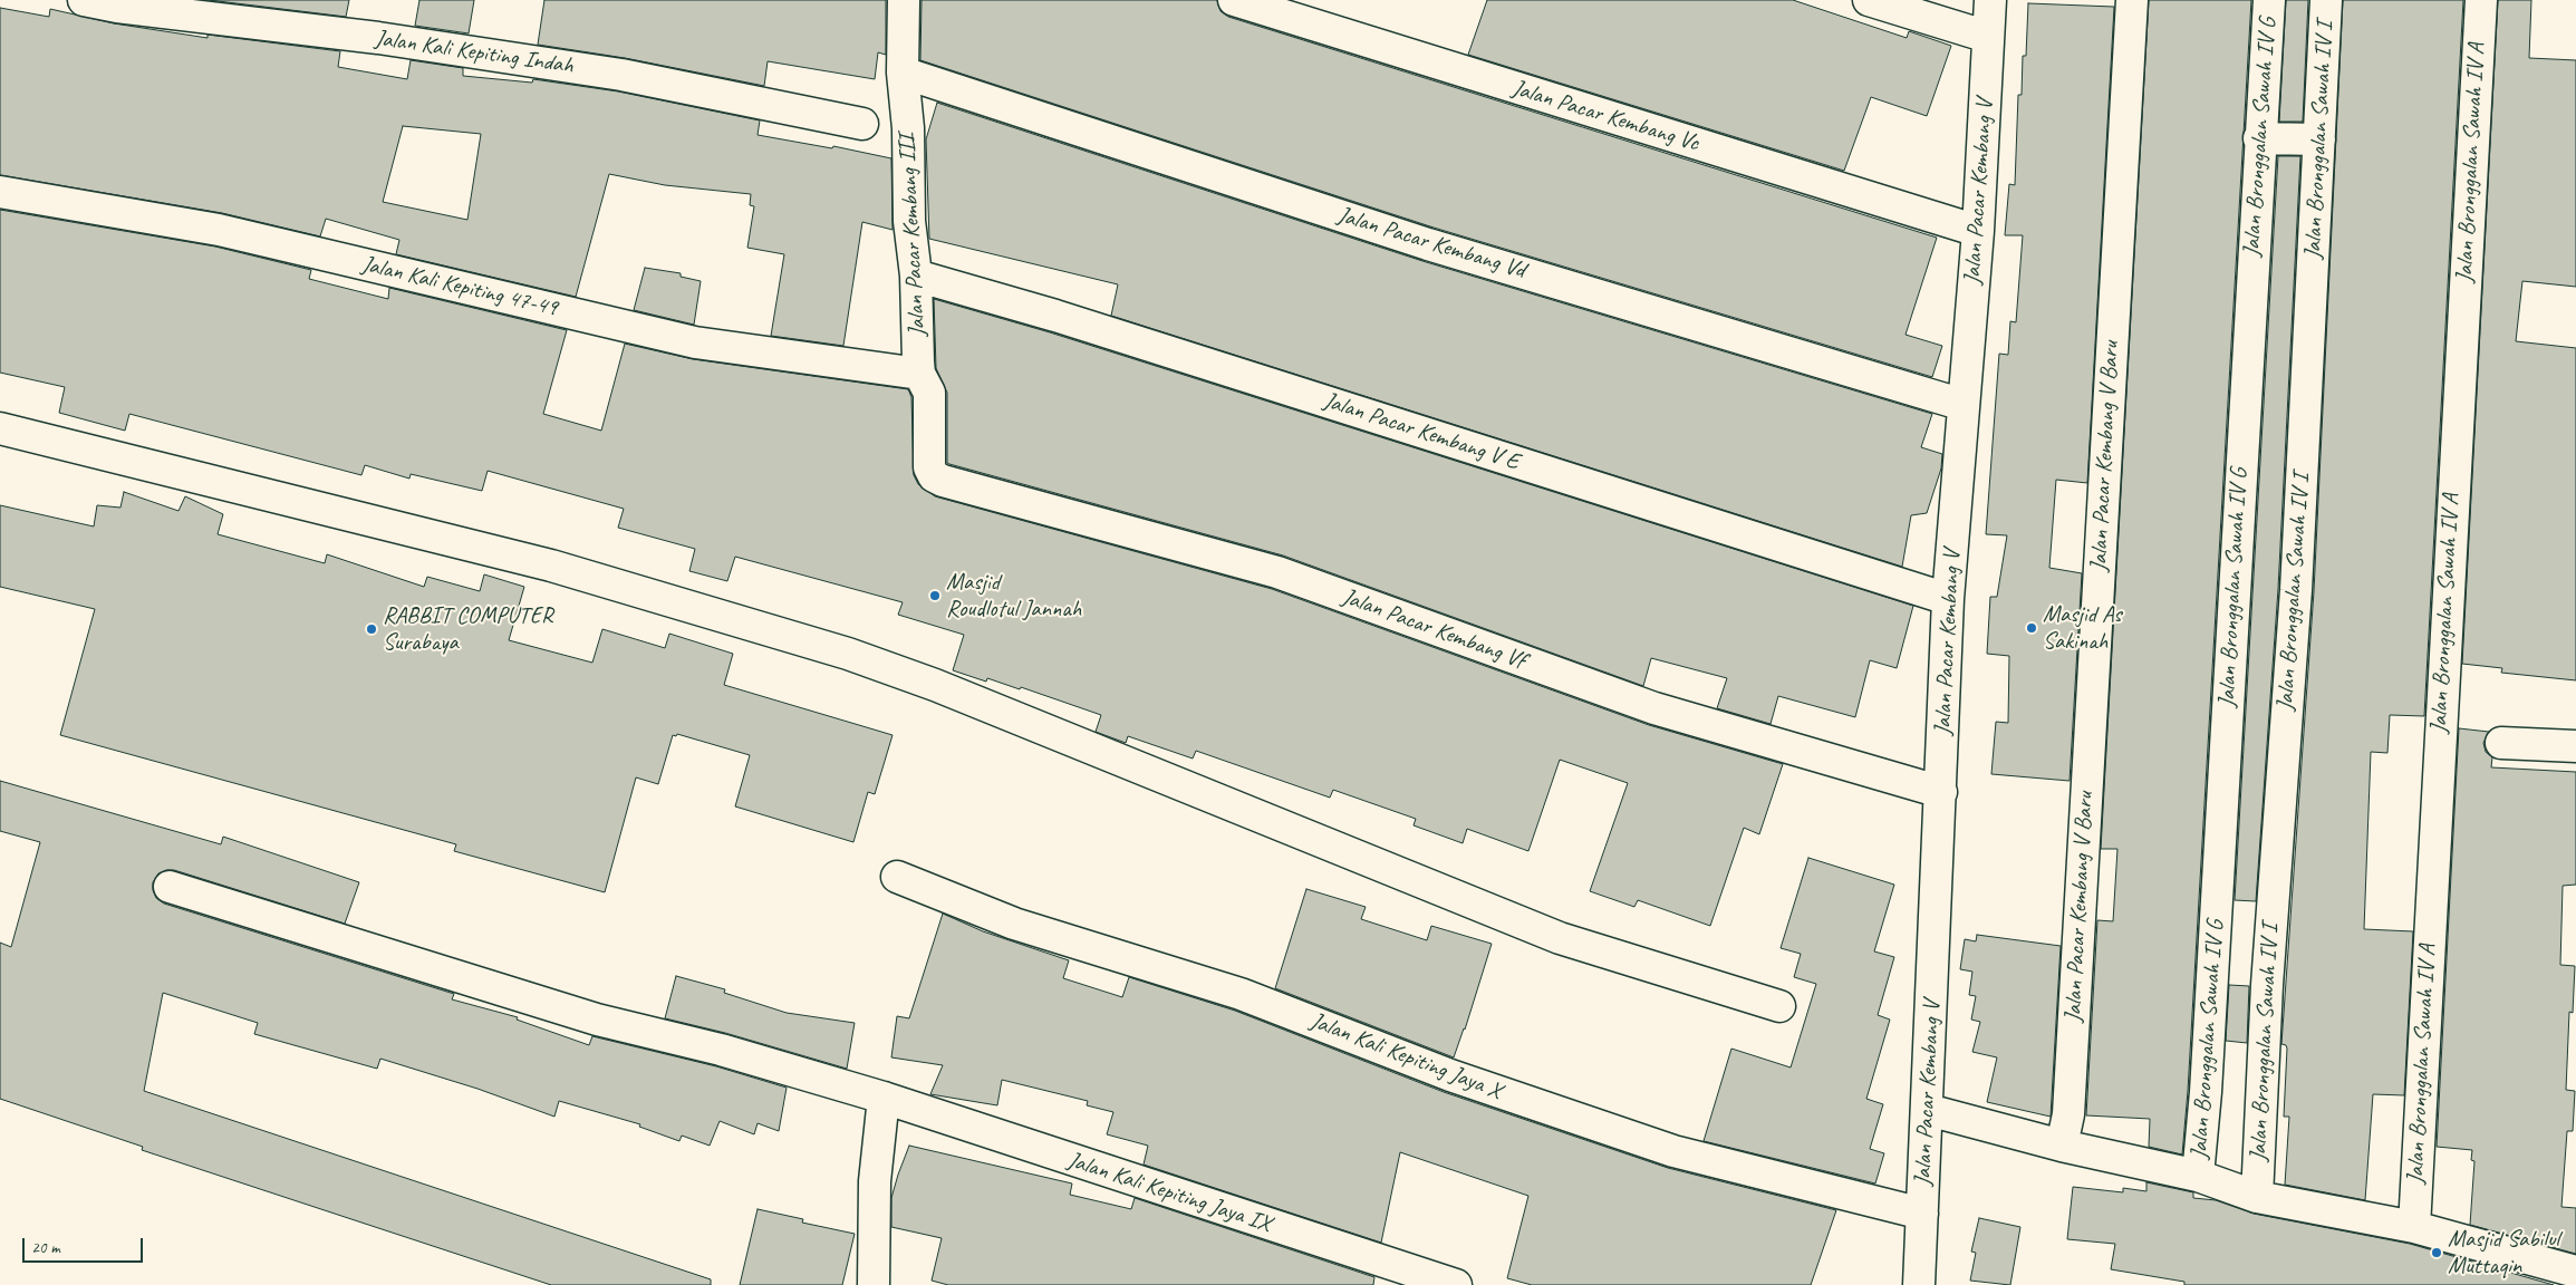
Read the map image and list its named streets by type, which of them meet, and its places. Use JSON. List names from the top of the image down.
{
  "streets": {
    "street": [
      "Jalan Kali Kepiting Indah",
      "Jalan Pacar Kembang Vc",
      "Jalan Bronggalan Sawah IV G",
      "Jalan Bronggalan Sawah IV I",
      "Jalan Bronggalan Sawah IV A",
      "Jalan Pacar Kembang V",
      "Jalan Pacar Kembang III",
      "Jalan Pacar Kembang Vd",
      "Jalan Kali Kepiting 47-49",
      "Jalan Pacar Kembang V E",
      "Jalan Pacar Kembang V Baru",
      "Jalan Pacar Kembang Vf",
      "Jalan Kali Kepiting Jaya X",
      "Jalan Kali Kepiting Jaya IX"
    ]
  },
  "crossings": [
    ["Jalan Pacar Kembang Vc", "Jalan Pacar Kembang V"],
    ["Jalan Pacar Kembang V", "Jalan Pacar Kembang Vd"],
    ["Jalan Pacar Kembang V", "Jalan Pacar Kembang V E"],
    ["Jalan Pacar Kembang V", "Jalan Pacar Kembang Vf"],
    ["Jalan Pacar Kembang V", "Jalan Kali Kepiting Jaya X"],
    ["Jalan Pacar Kembang III", "Jalan Pacar Kembang Vd"],
    ["Jalan Pacar Kembang III", "Jalan Kali Kepiting 47-49"],
    ["Jalan Pacar Kembang III", "Jalan Pacar Kembang V E"],
    ["Jalan Pacar Kembang III", "Jalan Pacar Kembang Vf"]
  ],
  "places": [
    "Masjid Roudlotul Jannah",
    "Masjid As Sakinah",
    "RABBIT COMPUTER Surabaya",
    "Masjid Sabilul Muttaqin"
  ],
  "scale_bar": "20 m"
}
